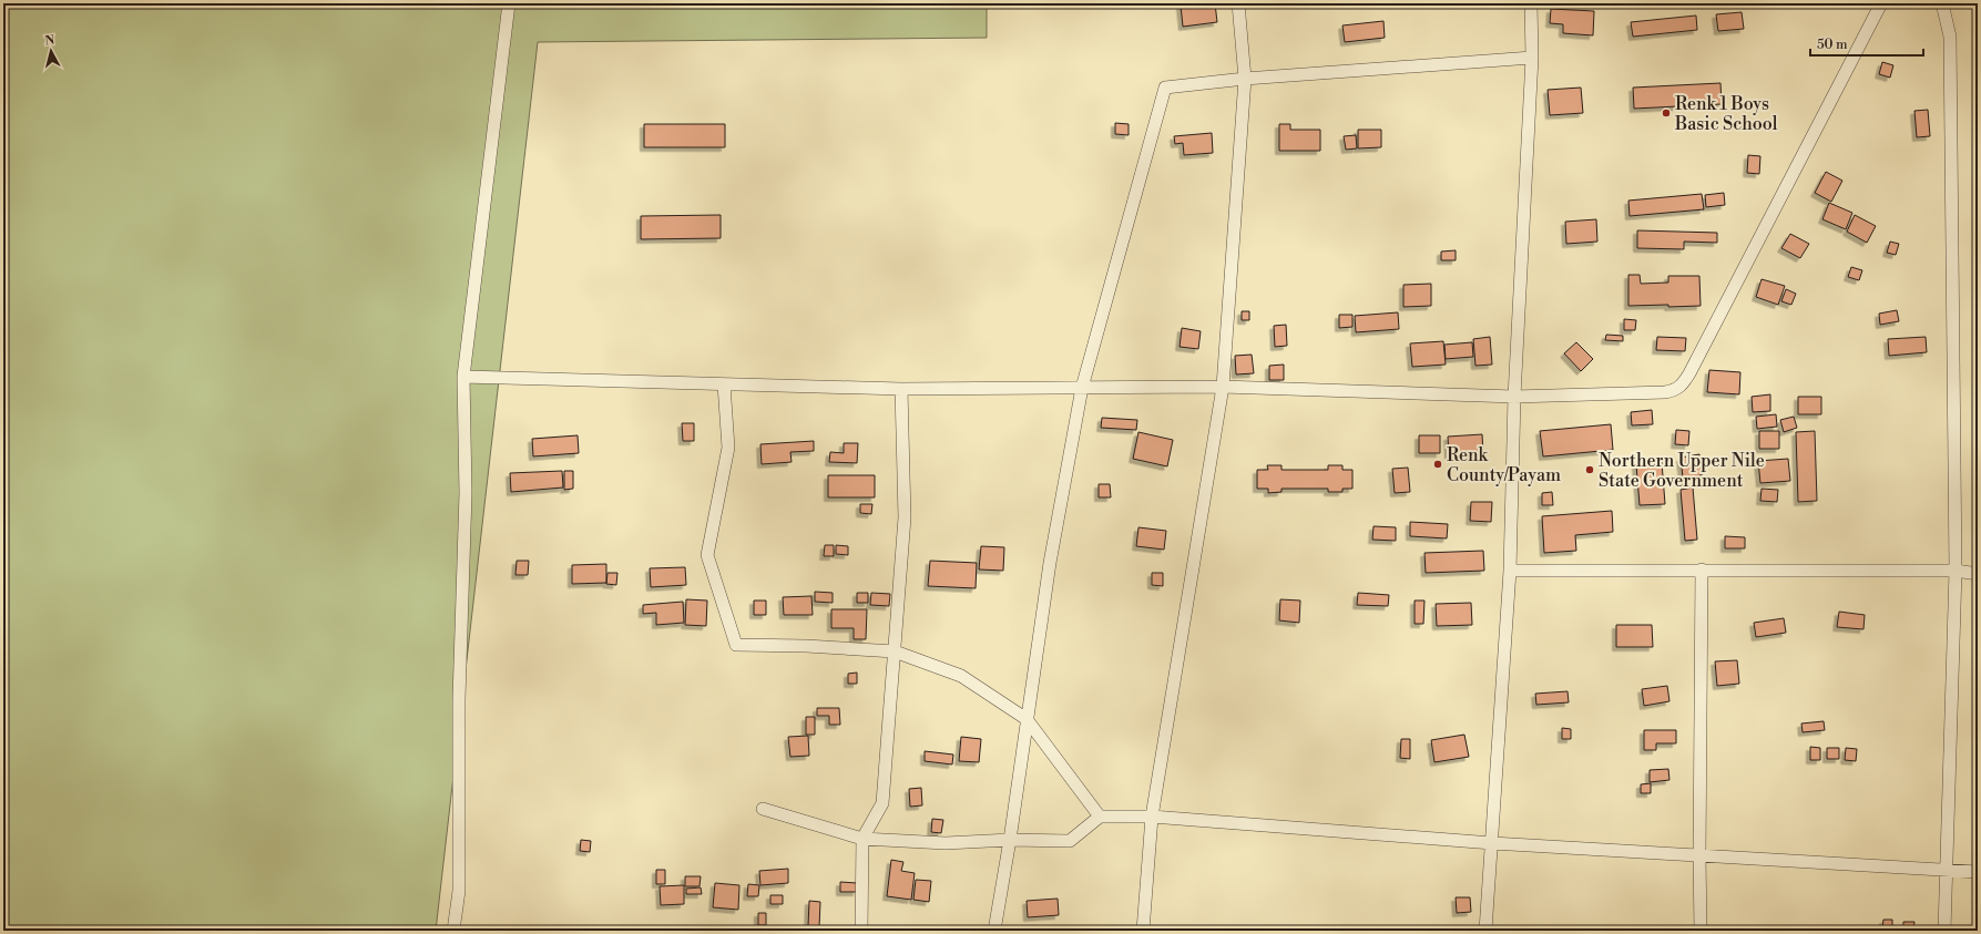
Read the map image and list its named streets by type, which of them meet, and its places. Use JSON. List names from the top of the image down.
{
  "places": ["Renk 1 Boys Basic School", "Renk County/Payam", "Northern Upper Nile State Government"],
  "scale_bar": "50 m",
  "north": "top"
}
